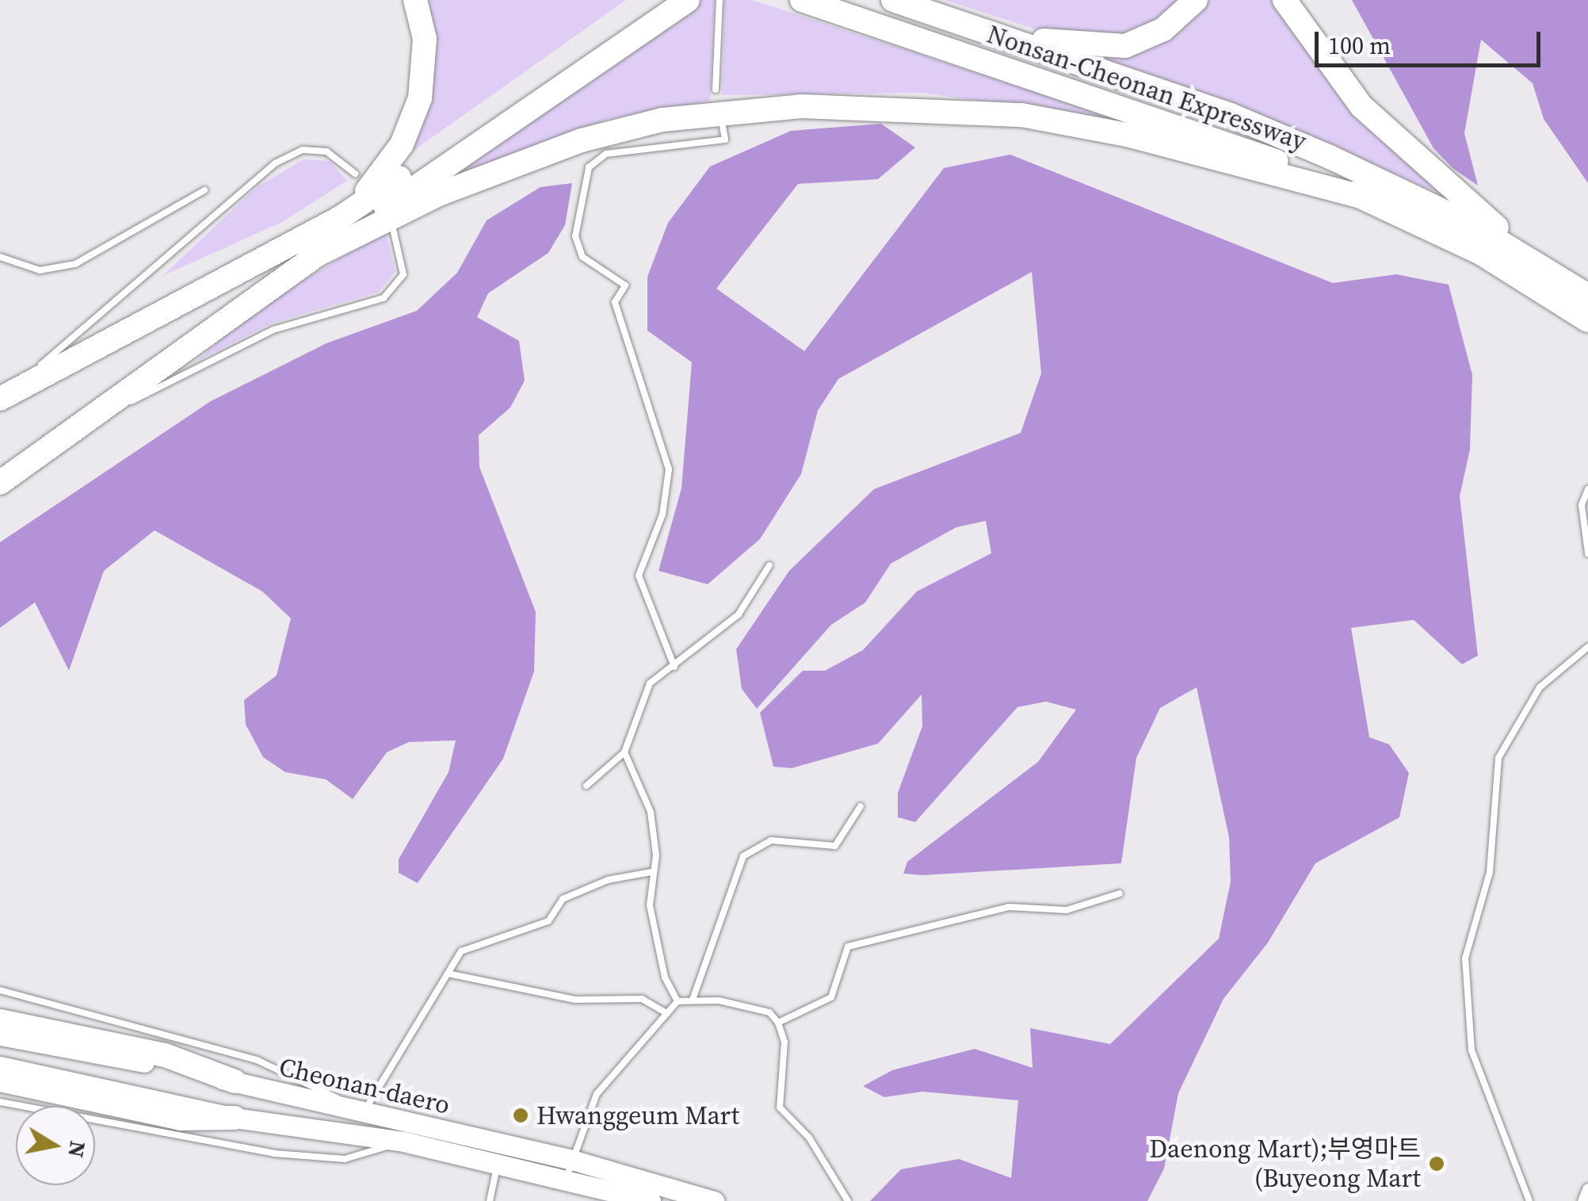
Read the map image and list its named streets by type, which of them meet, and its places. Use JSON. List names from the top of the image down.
{
  "streets": {
    "highway": ["Nonsan-Cheonan Expressway"],
    "main road": ["Cheonan-daero"]
  },
  "places": ["Hwanggeum Mart", "Daenong Mart);부영마트 (Buyeong Mart"],
  "scale_bar": "100 m",
  "north": "right"
}
